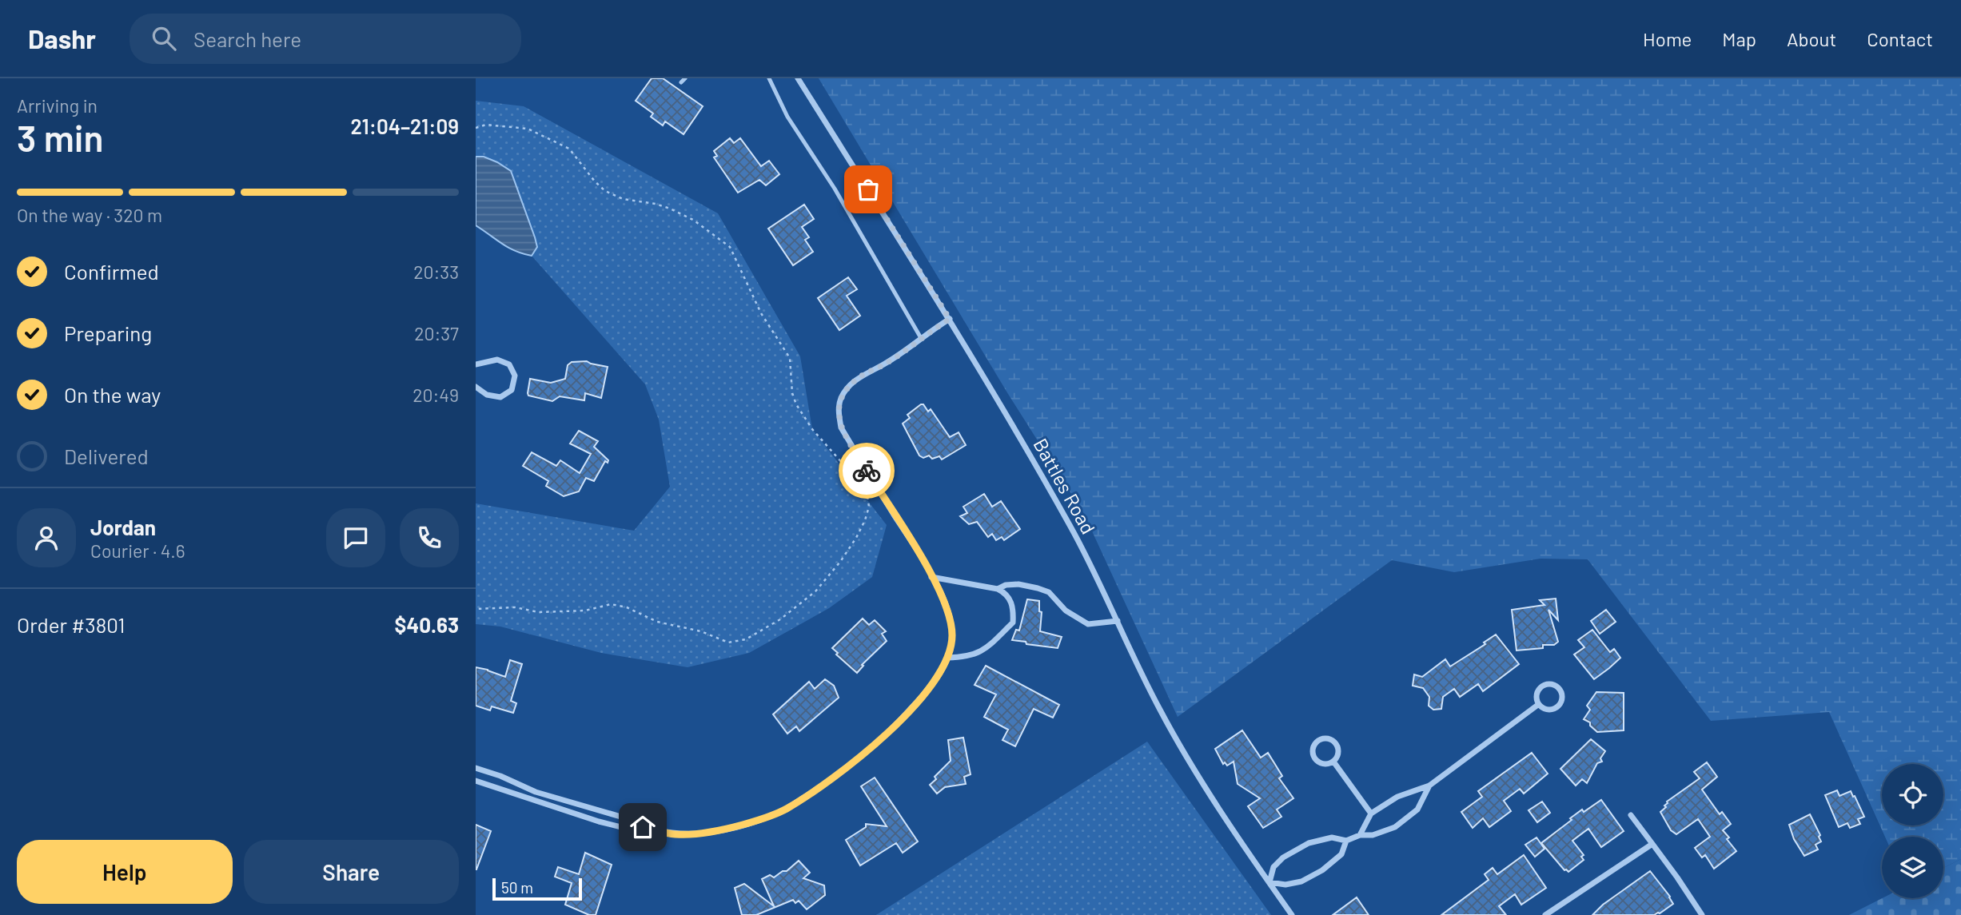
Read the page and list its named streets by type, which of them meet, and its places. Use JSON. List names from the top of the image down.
{
  "streets": {
    "street": ["Battles Road"]
  },
  "scale_bar": "50 m",
  "page": {
    "header": "Dashr",
    "search": "Search here",
    "nav": [
      "Home",
      "Map",
      "About",
      "Contact"
    ],
    "heading": ["3 min", "Arriving in", "21:04–21:09"],
    "panel": [
      "Jordan",
      "Courier · 4.6",
      "Order #3801",
      "$40.63"
    ],
    "bar": "On the way · 320 m",
    "list": [
      ["Confirmed", "20:33"],
      ["Preparing", "20:37"],
      ["On the way", "20:49"],
      "Delivered"
    ],
    "buttons": ["Help", "Share"],
    "scale": "50 m"
  }
}
